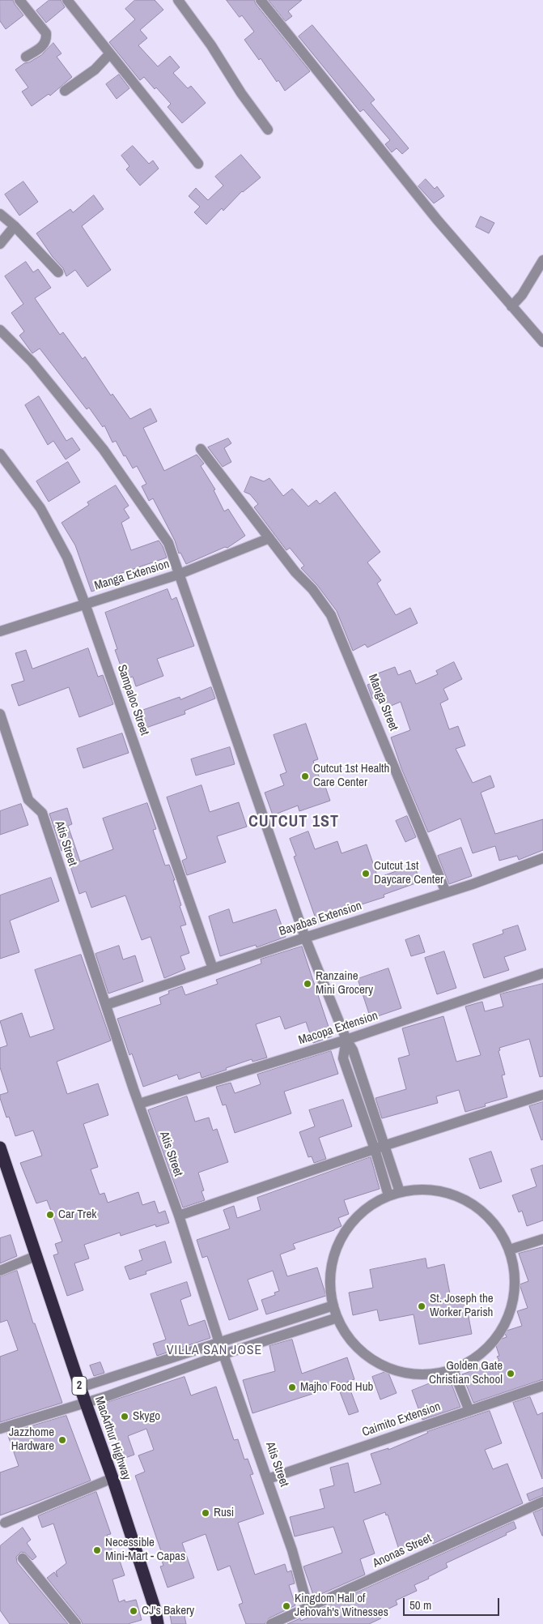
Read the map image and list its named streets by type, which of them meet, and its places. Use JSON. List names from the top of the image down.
{
  "streets": {
    "highway": ["2", "MacArthur Highway"],
    "street": [
      "Manga Extension",
      "Sampaloc Street",
      "Manga Street",
      "Atis Street",
      "Bayabas Extension",
      "Macopa Extension",
      "Caimito Extension",
      "Anonas Street"
    ]
  },
  "crossings": [
    ["Manga Extension", "Sampaloc Street"],
    ["Manga Extension", "Manga Street"],
    ["Sampaloc Street", "Bayabas Extension"],
    ["Manga Street", "Bayabas Extension"],
    ["Atis Street", "Bayabas Extension"],
    ["Atis Street", "Macopa Extension"],
    ["Atis Street", "Caimito Extension"],
    ["Atis Street", "Anonas Street"]
  ],
  "districts": ["CUTCUT 1ST", "VILLA SAN JOSE"],
  "places": [
    "Cutcut 1st Health Care Center",
    "Cutcut 1st Daycare Center",
    "Ranzaine Mini Grocery",
    "Car Trek",
    "St. Joseph the Worker Parish",
    "Golden Gate Christian School",
    "Majho Food Hub",
    "Skygo",
    "Jazzhome Hardware",
    "Rusi",
    "Necessible Mini-Mart - Capas",
    "Kingdom Hall of Jehovah's Witnesses",
    "CJ's Bakery"
  ],
  "scale_bar": "50 m"
}
